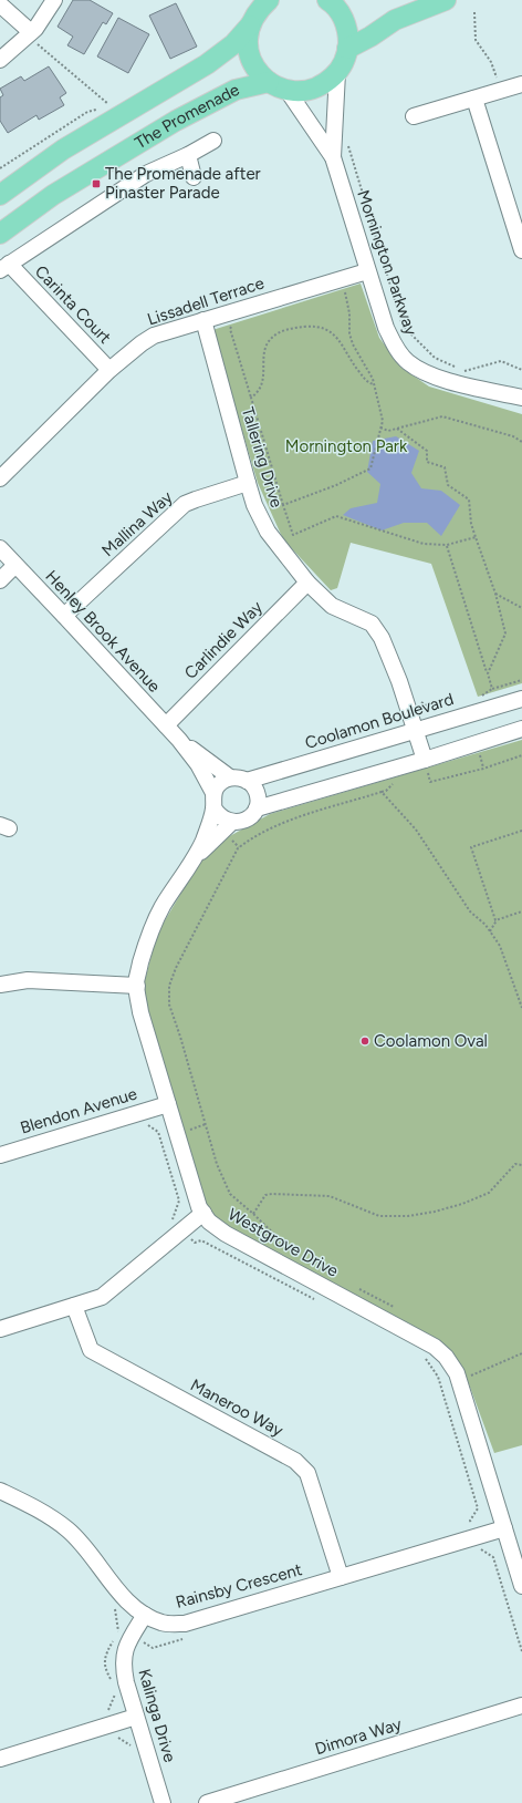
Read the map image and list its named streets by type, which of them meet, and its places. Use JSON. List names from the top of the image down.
{
  "streets": {
    "main road": ["The Promenade"],
    "street": [
      "Mornington Parkway",
      "Lissadell Terrace",
      "Carinta Court",
      "Tallering Drive",
      "Mallina Way",
      "Henley Brook Avenue",
      "Carlindie Way",
      "Coolamon Boulevard",
      "Blendon Avenue",
      "Westgrove Drive",
      "Maneroo Way",
      "Rainsby Crescent",
      "Kalinga Drive",
      "Dimora Way"
    ]
  },
  "crossings": [
    ["Mornington Parkway", "Lissadell Terrace"],
    ["Lissadell Terrace", "Carinta Court"],
    ["Lissadell Terrace", "Tallering Drive"],
    ["Tallering Drive", "Mallina Way"],
    ["Tallering Drive", "Carlindie Way"],
    ["Tallering Drive", "Coolamon Boulevard"],
    ["Mallina Way", "Henley Brook Avenue"],
    ["Henley Brook Avenue", "Carlindie Way"],
    ["Henley Brook Avenue", "Coolamon Boulevard"],
    ["Henley Brook Avenue", "Westgrove Drive"],
    ["Coolamon Boulevard", "Westgrove Drive"],
    ["Blendon Avenue", "Westgrove Drive"],
    ["Westgrove Drive", "Rainsby Crescent"],
    ["Maneroo Way", "Rainsby Crescent"],
    ["Rainsby Crescent", "Kalinga Drive"]
  ],
  "parks": ["Mornington Park"],
  "places": {
    "transit": ["The Promenade after Pinaster Parade"],
    "other": ["Coolamon Oval"]
  }
}
